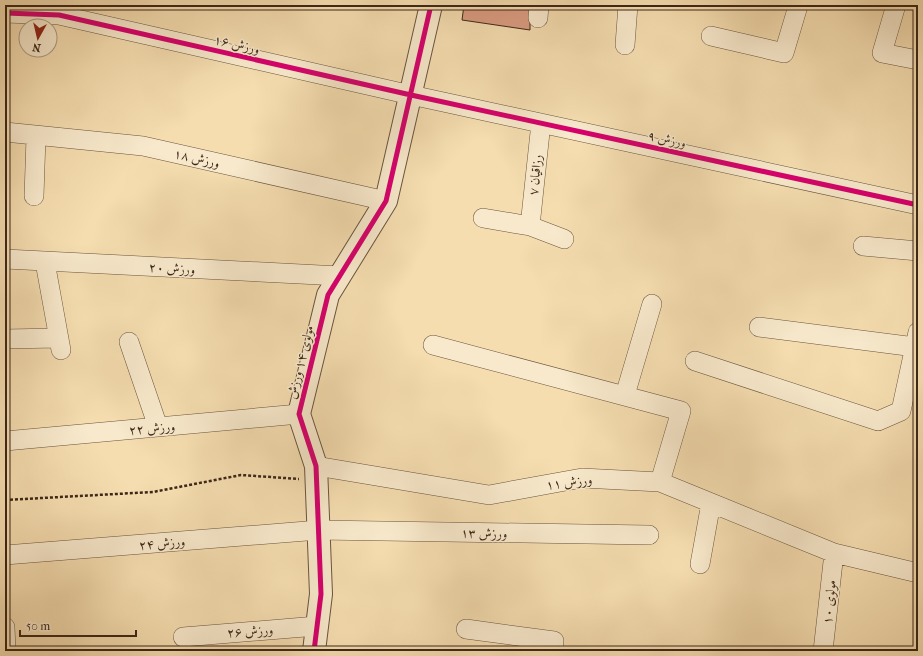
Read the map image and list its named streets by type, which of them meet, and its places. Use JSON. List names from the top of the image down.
{
  "streets": {
    "street": [
      "ورزش ۱۶",
      "ورزش ۹",
      "ورزش ۱۸",
      "رزاقیان ۷",
      "ورزش ۲۰",
      "مولوی ۱۴ ورزش",
      "ورزش ۲۲",
      "ورزش ۱۱",
      "ورزش ۱۳",
      "ورزش ۲۴",
      "مولوی ۱۰",
      "ورزش ۲۶"
    ]
  },
  "crossings": [
    ["ورزش ۱۶", "ورزش ۹"],
    ["ورزش ۱۶", "مولوی ۱۴ ورزش"],
    ["ورزش ۹", "رزاقیان ۷"],
    ["ورزش ۹", "مولوی ۱۴ ورزش"],
    ["ورزش ۱۸", "مولوی ۱۴ ورزش"],
    ["ورزش ۲۰", "مولوی ۱۴ ورزش"],
    ["مولوی ۱۴ ورزش", "ورزش ۲۲"],
    ["مولوی ۱۴ ورزش", "ورزش ۱۱"],
    ["مولوی ۱۴ ورزش", "ورزش ۱۳"],
    ["مولوی ۱۴ ورزش", "ورزش ۲۴"],
    ["مولوی ۱۴ ورزش", "ورزش ۲۶"],
    ["ورزش ۱۱", "مولوی ۱۰"],
    ["ورزش ۱۳", "ورزش ۲۴"]
  ],
  "scale_bar": "50 m",
  "north": "bottom"
}
